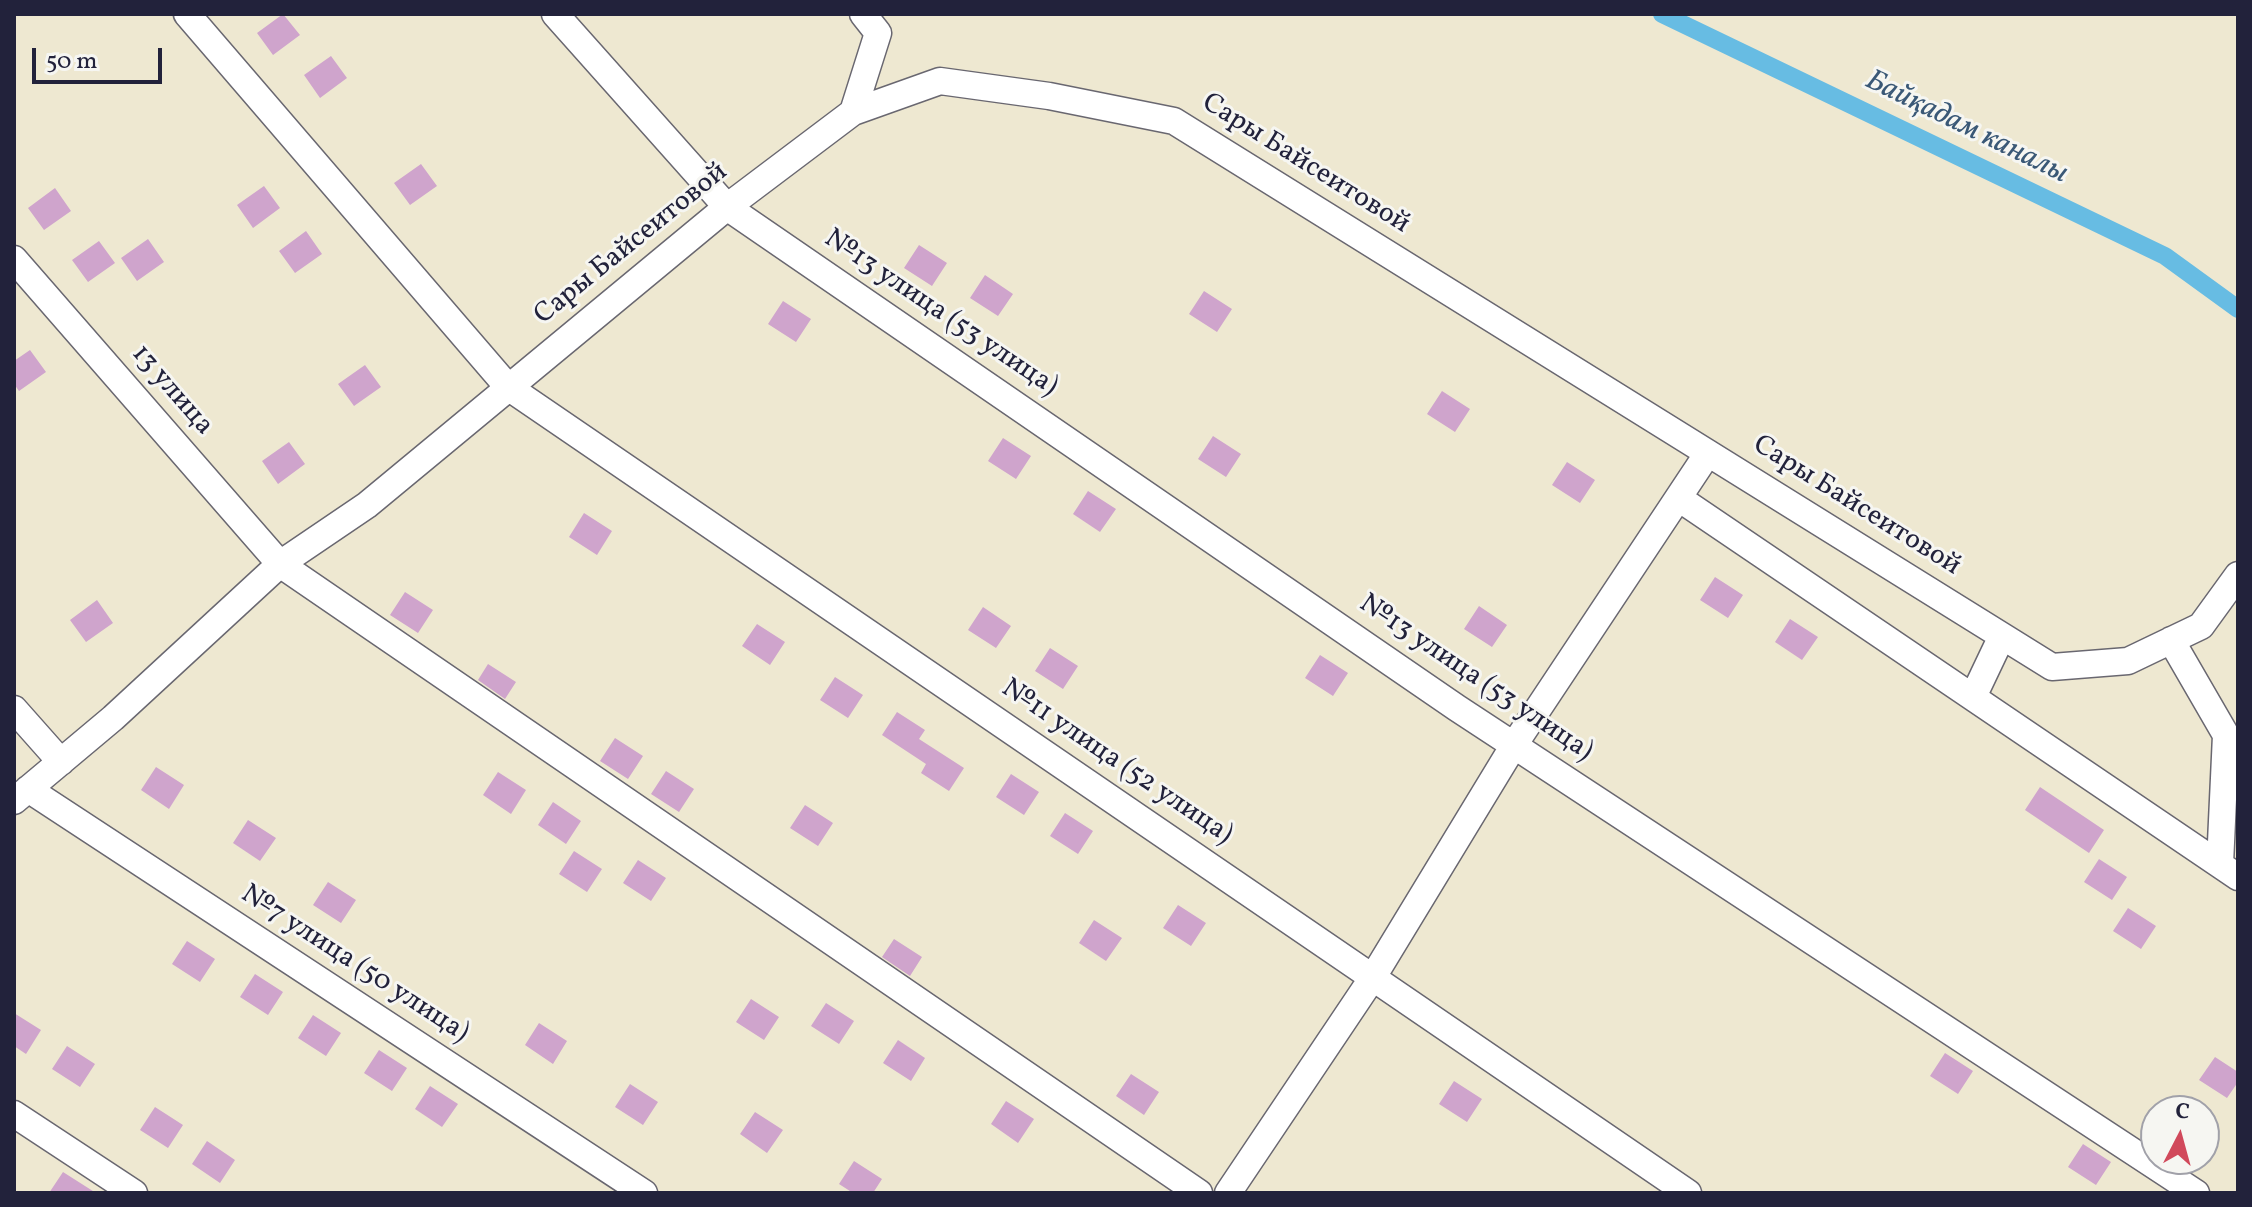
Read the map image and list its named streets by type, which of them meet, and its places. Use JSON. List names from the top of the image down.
{
  "streets": {
    "street": [
      "Сары Байсеитовой",
      "№13 улица (53 улица)",
      "13 улица",
      "№11 улица (52 улица)",
      "№7 улица (50 улица)"
    ]
  },
  "crossings": [
    ["Сары Байсеитовой", "№13 улица (53 улица)"],
    ["Сары Байсеитовой", "13 улица"],
    ["Сары Байсеитовой", "№11 улица (52 улица)"],
    ["Сары Байсеитовой", "№7 улица (50 улица)"]
  ],
  "water": ["Байқадам каналы"],
  "scale_bar": "50 m",
  "north": "top"
}
